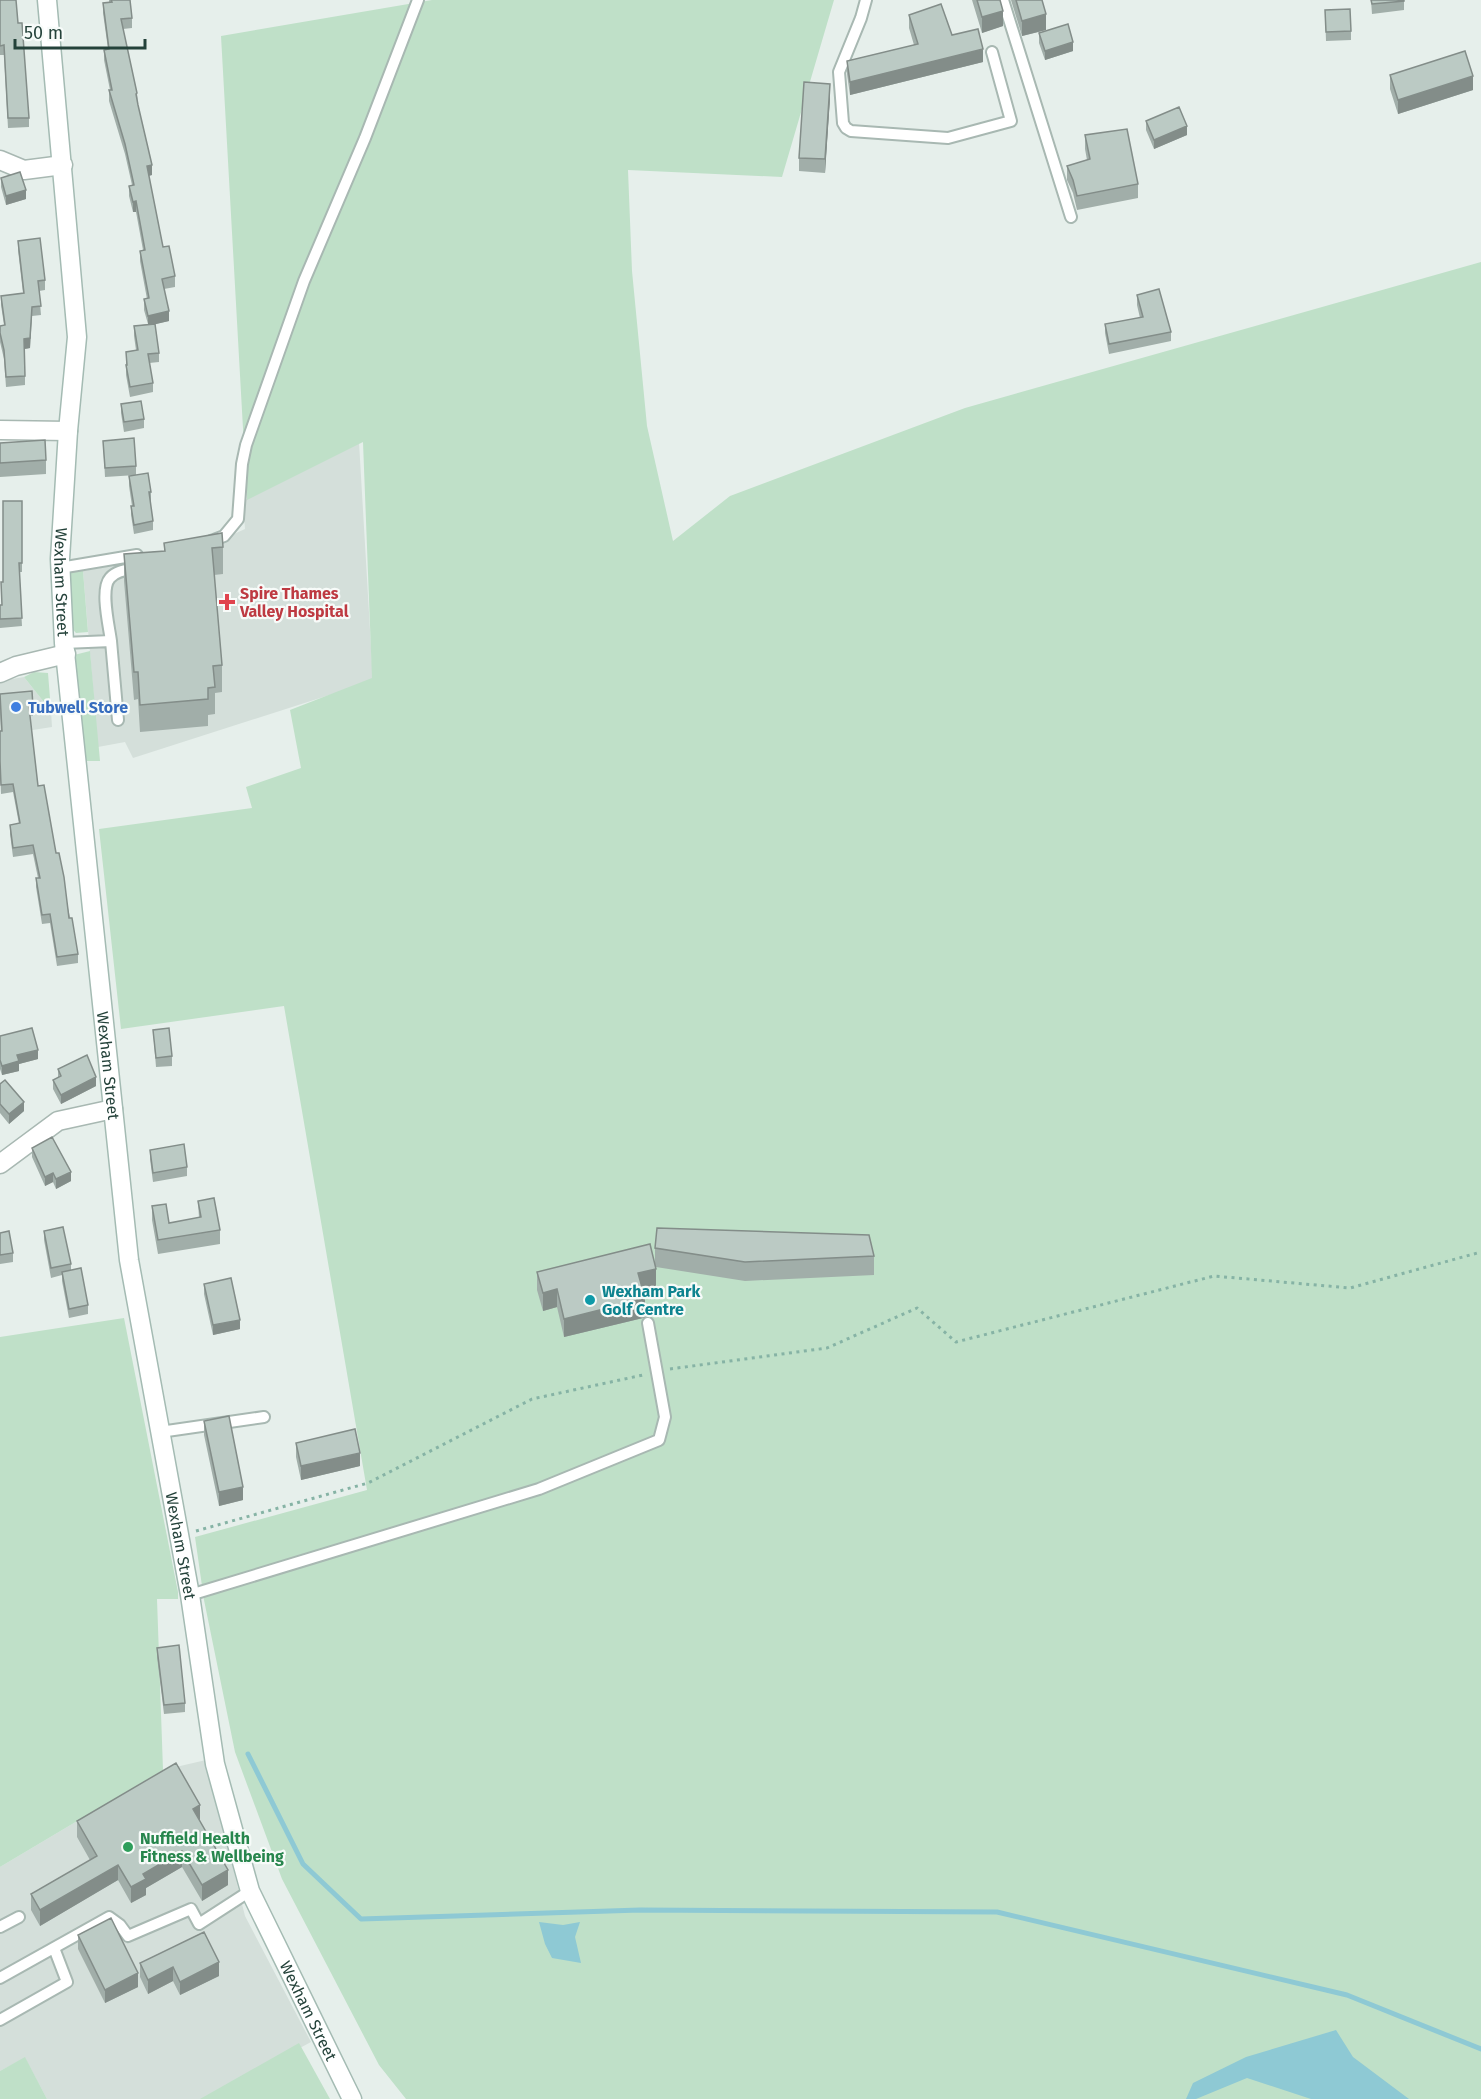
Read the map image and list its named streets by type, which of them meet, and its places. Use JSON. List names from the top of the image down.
{
  "streets": {
    "street": ["Wexham Street"]
  },
  "places": {
    "health": ["Spire Thames Valley Hospital"],
    "other": ["Tubwell Store", "Wexham Park Golf Centre", "Nuffield Health Fitness & Wellbeing"]
  },
  "scale_bar": "50 m"
}
